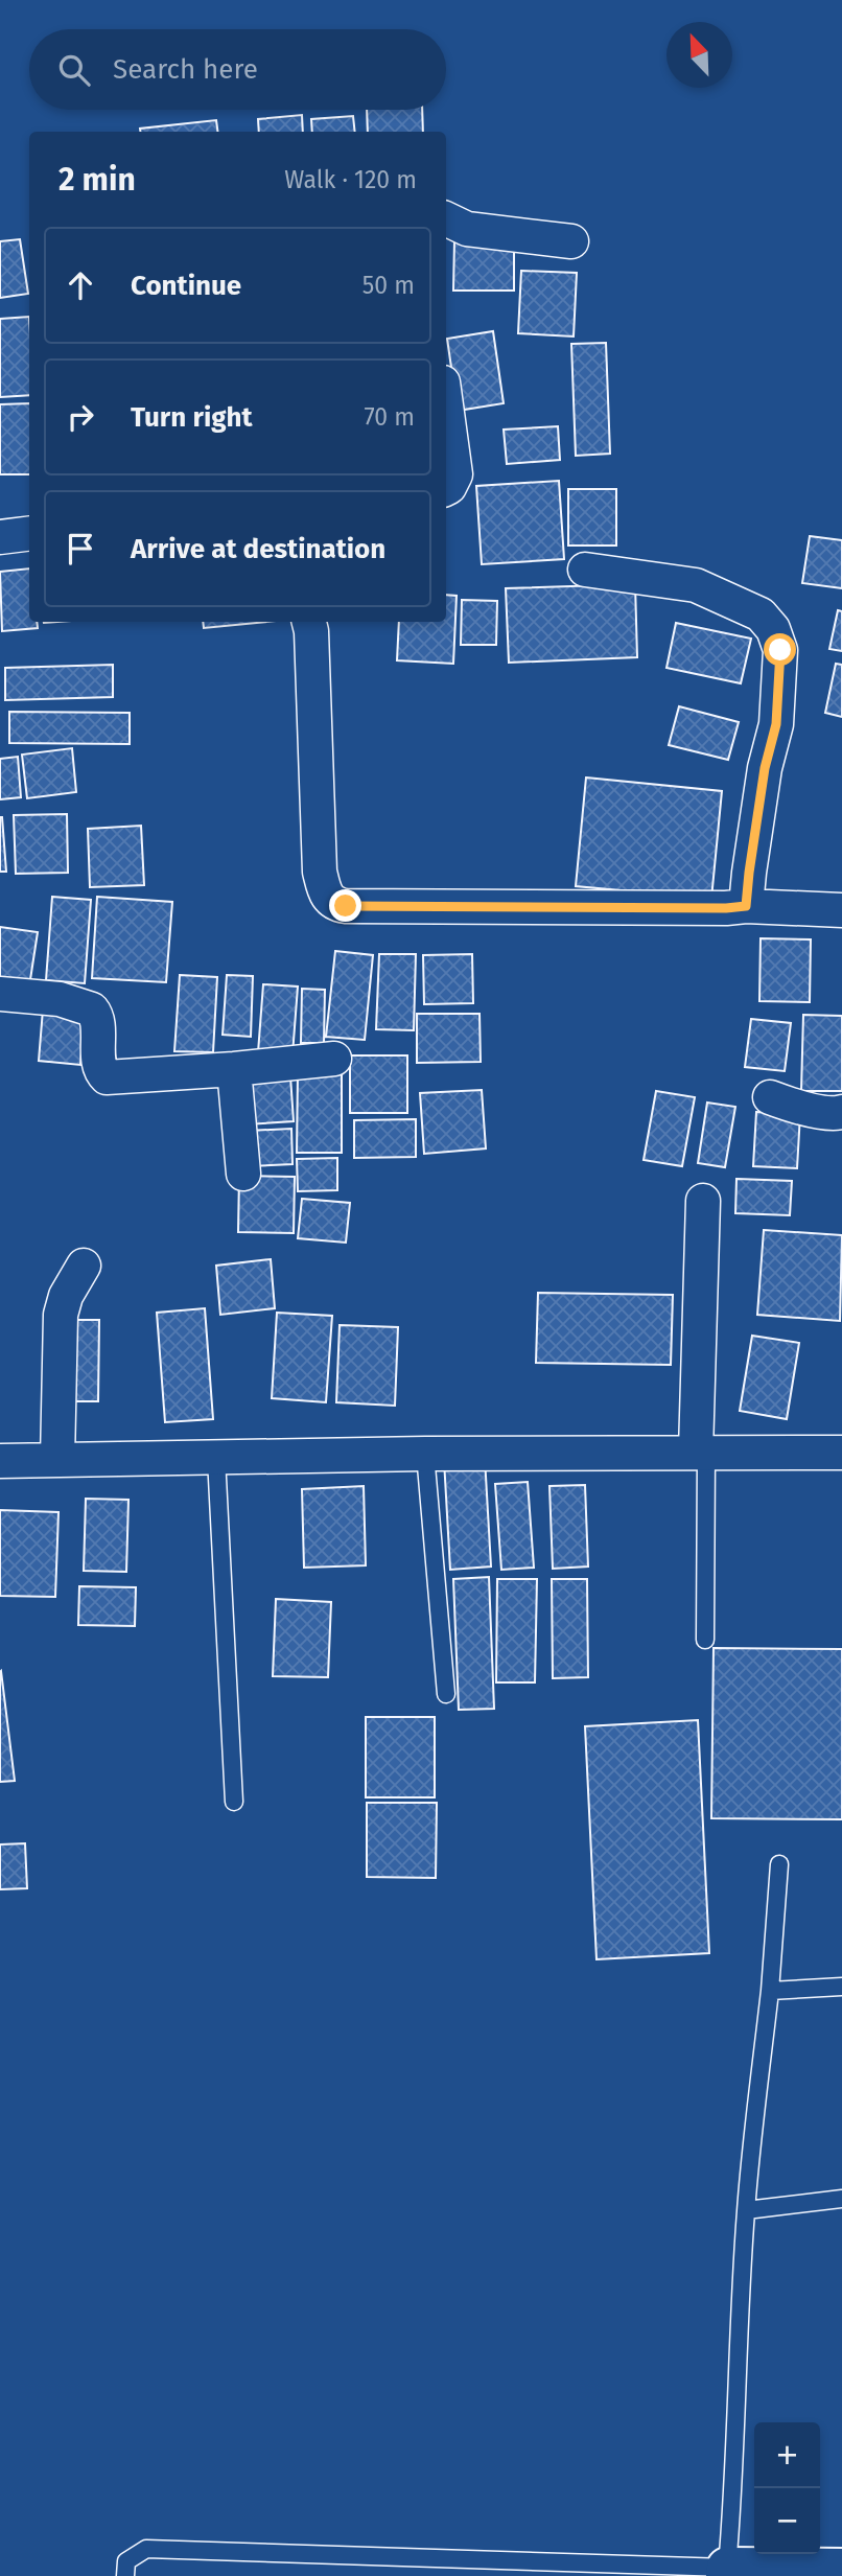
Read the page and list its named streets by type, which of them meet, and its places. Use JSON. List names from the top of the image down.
{
  "north": "top left",
  "page": {
    "search": "Search here",
    "heading": ["2 min", "Walk · 120 m"],
    "list": [
      ["Continue", "50 m"],
      ["Turn right", "70 m"],
      "Arrive at destination"
    ],
    "map_buttons": ["+", "−"]
  }
}
